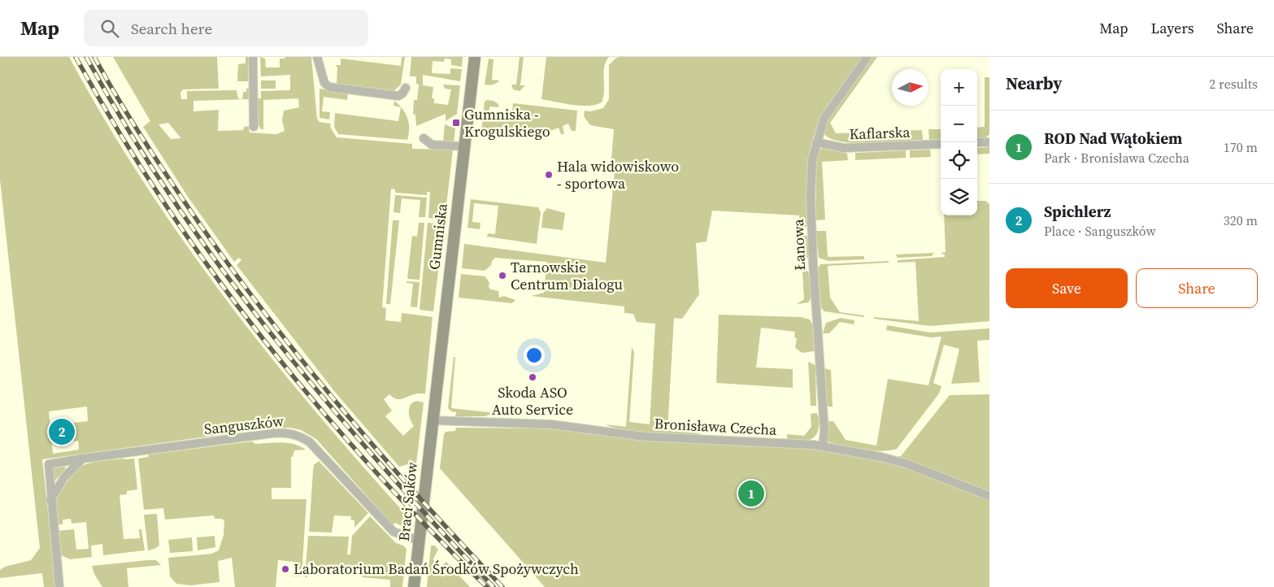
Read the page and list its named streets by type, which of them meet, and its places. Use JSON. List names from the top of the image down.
{
  "streets": {
    "street": [
      "Kaflarska",
      "Gumniska",
      "Łanowa",
      "Sanguszków",
      "Bronisława Czecha",
      "Braci Saków"
    ]
  },
  "crossings": [
    ["Kaflarska", "Łanowa"],
    ["Gumniska", "Bronisława Czecha"],
    ["Gumniska", "Braci Saków"],
    ["Łanowa", "Bronisława Czecha"],
    ["Sanguszków", "Braci Saków"],
    ["Bronisława Czecha", "Braci Saków"]
  ],
  "places": {
    "transit": ["Gumniska - Krogulskiego"],
    "other": [
      "Hala widowiskowo - sportowa",
      "Tarnowskie Centrum Dialogu",
      "Skoda ASO Auto Service",
      "Laboratorium Badań Środków Spożywczych"
    ]
  },
  "north": "right",
  "page": {
    "header": "Map",
    "search": "Search here",
    "nav": ["Map", "Layers", "Share"],
    "heading": ["Nearby", "2 results"],
    "map_buttons": ["+", "−"],
    "list": [
      {
        "mark": "1",
        "name": "ROD Nad Wątokiem",
        "note": "Park · Bronisława Czecha",
        "value": "170 m"
      },
      {
        "mark": "2",
        "name": "Spichlerz",
        "note": "Place · Sanguszków",
        "value": "320 m"
      }
    ],
    "buttons": ["Save", "Share"],
    "pins": ["2", "1"]
  }
}
